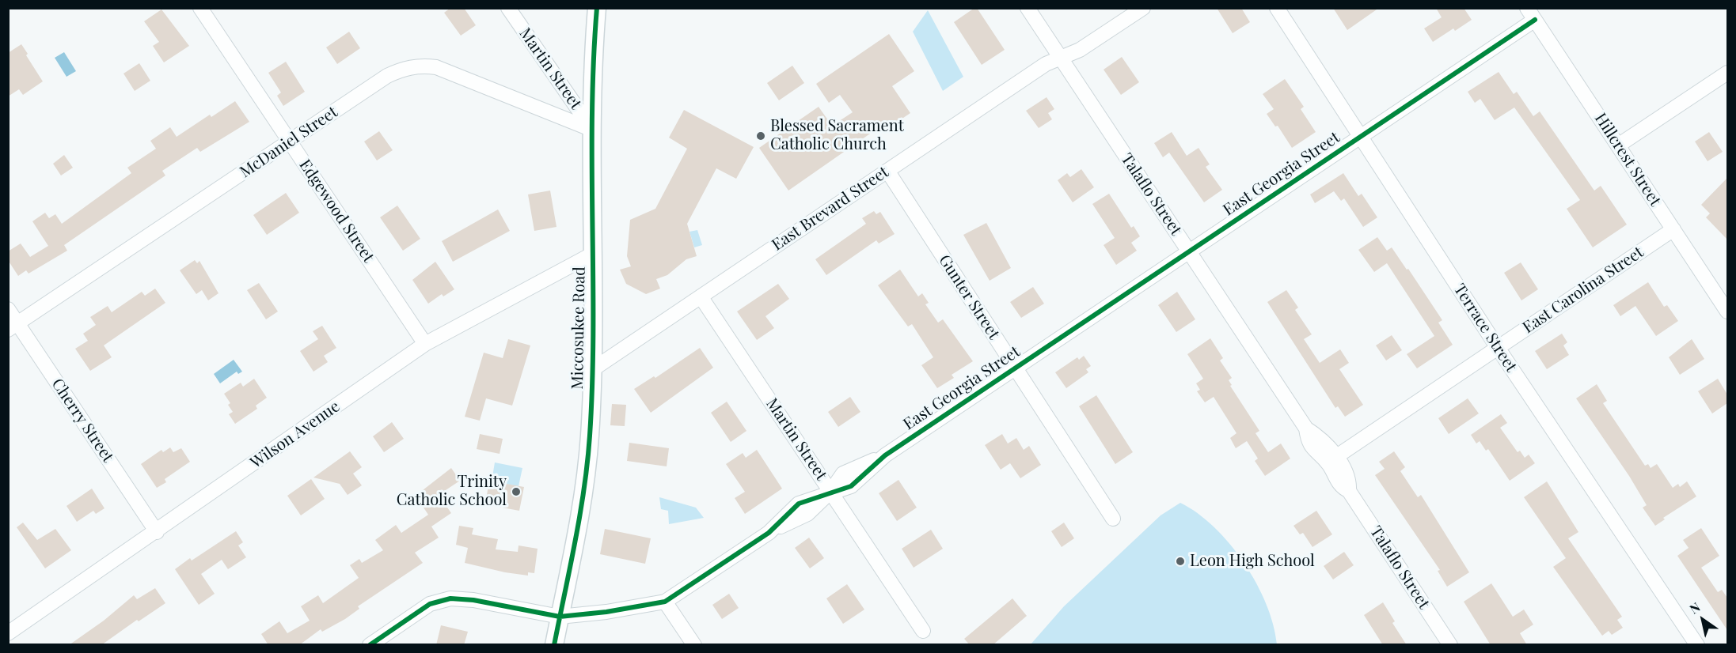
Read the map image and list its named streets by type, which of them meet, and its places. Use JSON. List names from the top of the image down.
{
  "streets": {
    "street": [
      "Martin Street",
      "McDaniel Street",
      "Hillcrest Street",
      "East Georgia Street",
      "Talaflo Street",
      "East Brevard Street",
      "Edgewood Street",
      "East Carolina Street",
      "Gunter Street",
      "Miccosukee Road",
      "Terrace Street",
      "Cherry Street",
      "Wilson Avenue"
    ]
  },
  "crossings": [
    ["Martin Street", "McDaniel Street"],
    ["Martin Street", "East Georgia Street"],
    ["Martin Street", "East Brevard Street"],
    ["Martin Street", "Miccosukee Road"],
    ["McDaniel Street", "Edgewood Street"],
    ["McDaniel Street", "Miccosukee Road"],
    ["McDaniel Street", "Cherry Street"],
    ["Hillcrest Street", "East Georgia Street"],
    ["Hillcrest Street", "East Carolina Street"],
    ["East Georgia Street", "Talaflo Street"],
    ["East Georgia Street", "Gunter Street"],
    ["East Georgia Street", "Miccosukee Road"],
    ["East Georgia Street", "Terrace Street"],
    ["Talaflo Street", "East Brevard Street"],
    ["Talaflo Street", "East Carolina Street"],
    ["East Brevard Street", "Gunter Street"],
    ["East Brevard Street", "Miccosukee Road"],
    ["Edgewood Street", "Wilson Avenue"],
    ["East Carolina Street", "Terrace Street"],
    ["Miccosukee Road", "Wilson Avenue"],
    ["Cherry Street", "Wilson Avenue"]
  ],
  "places": ["Blessed Sacrament Catholic Church", "Trinity Catholic School", "Leon High School"],
  "north": "top left"
}
